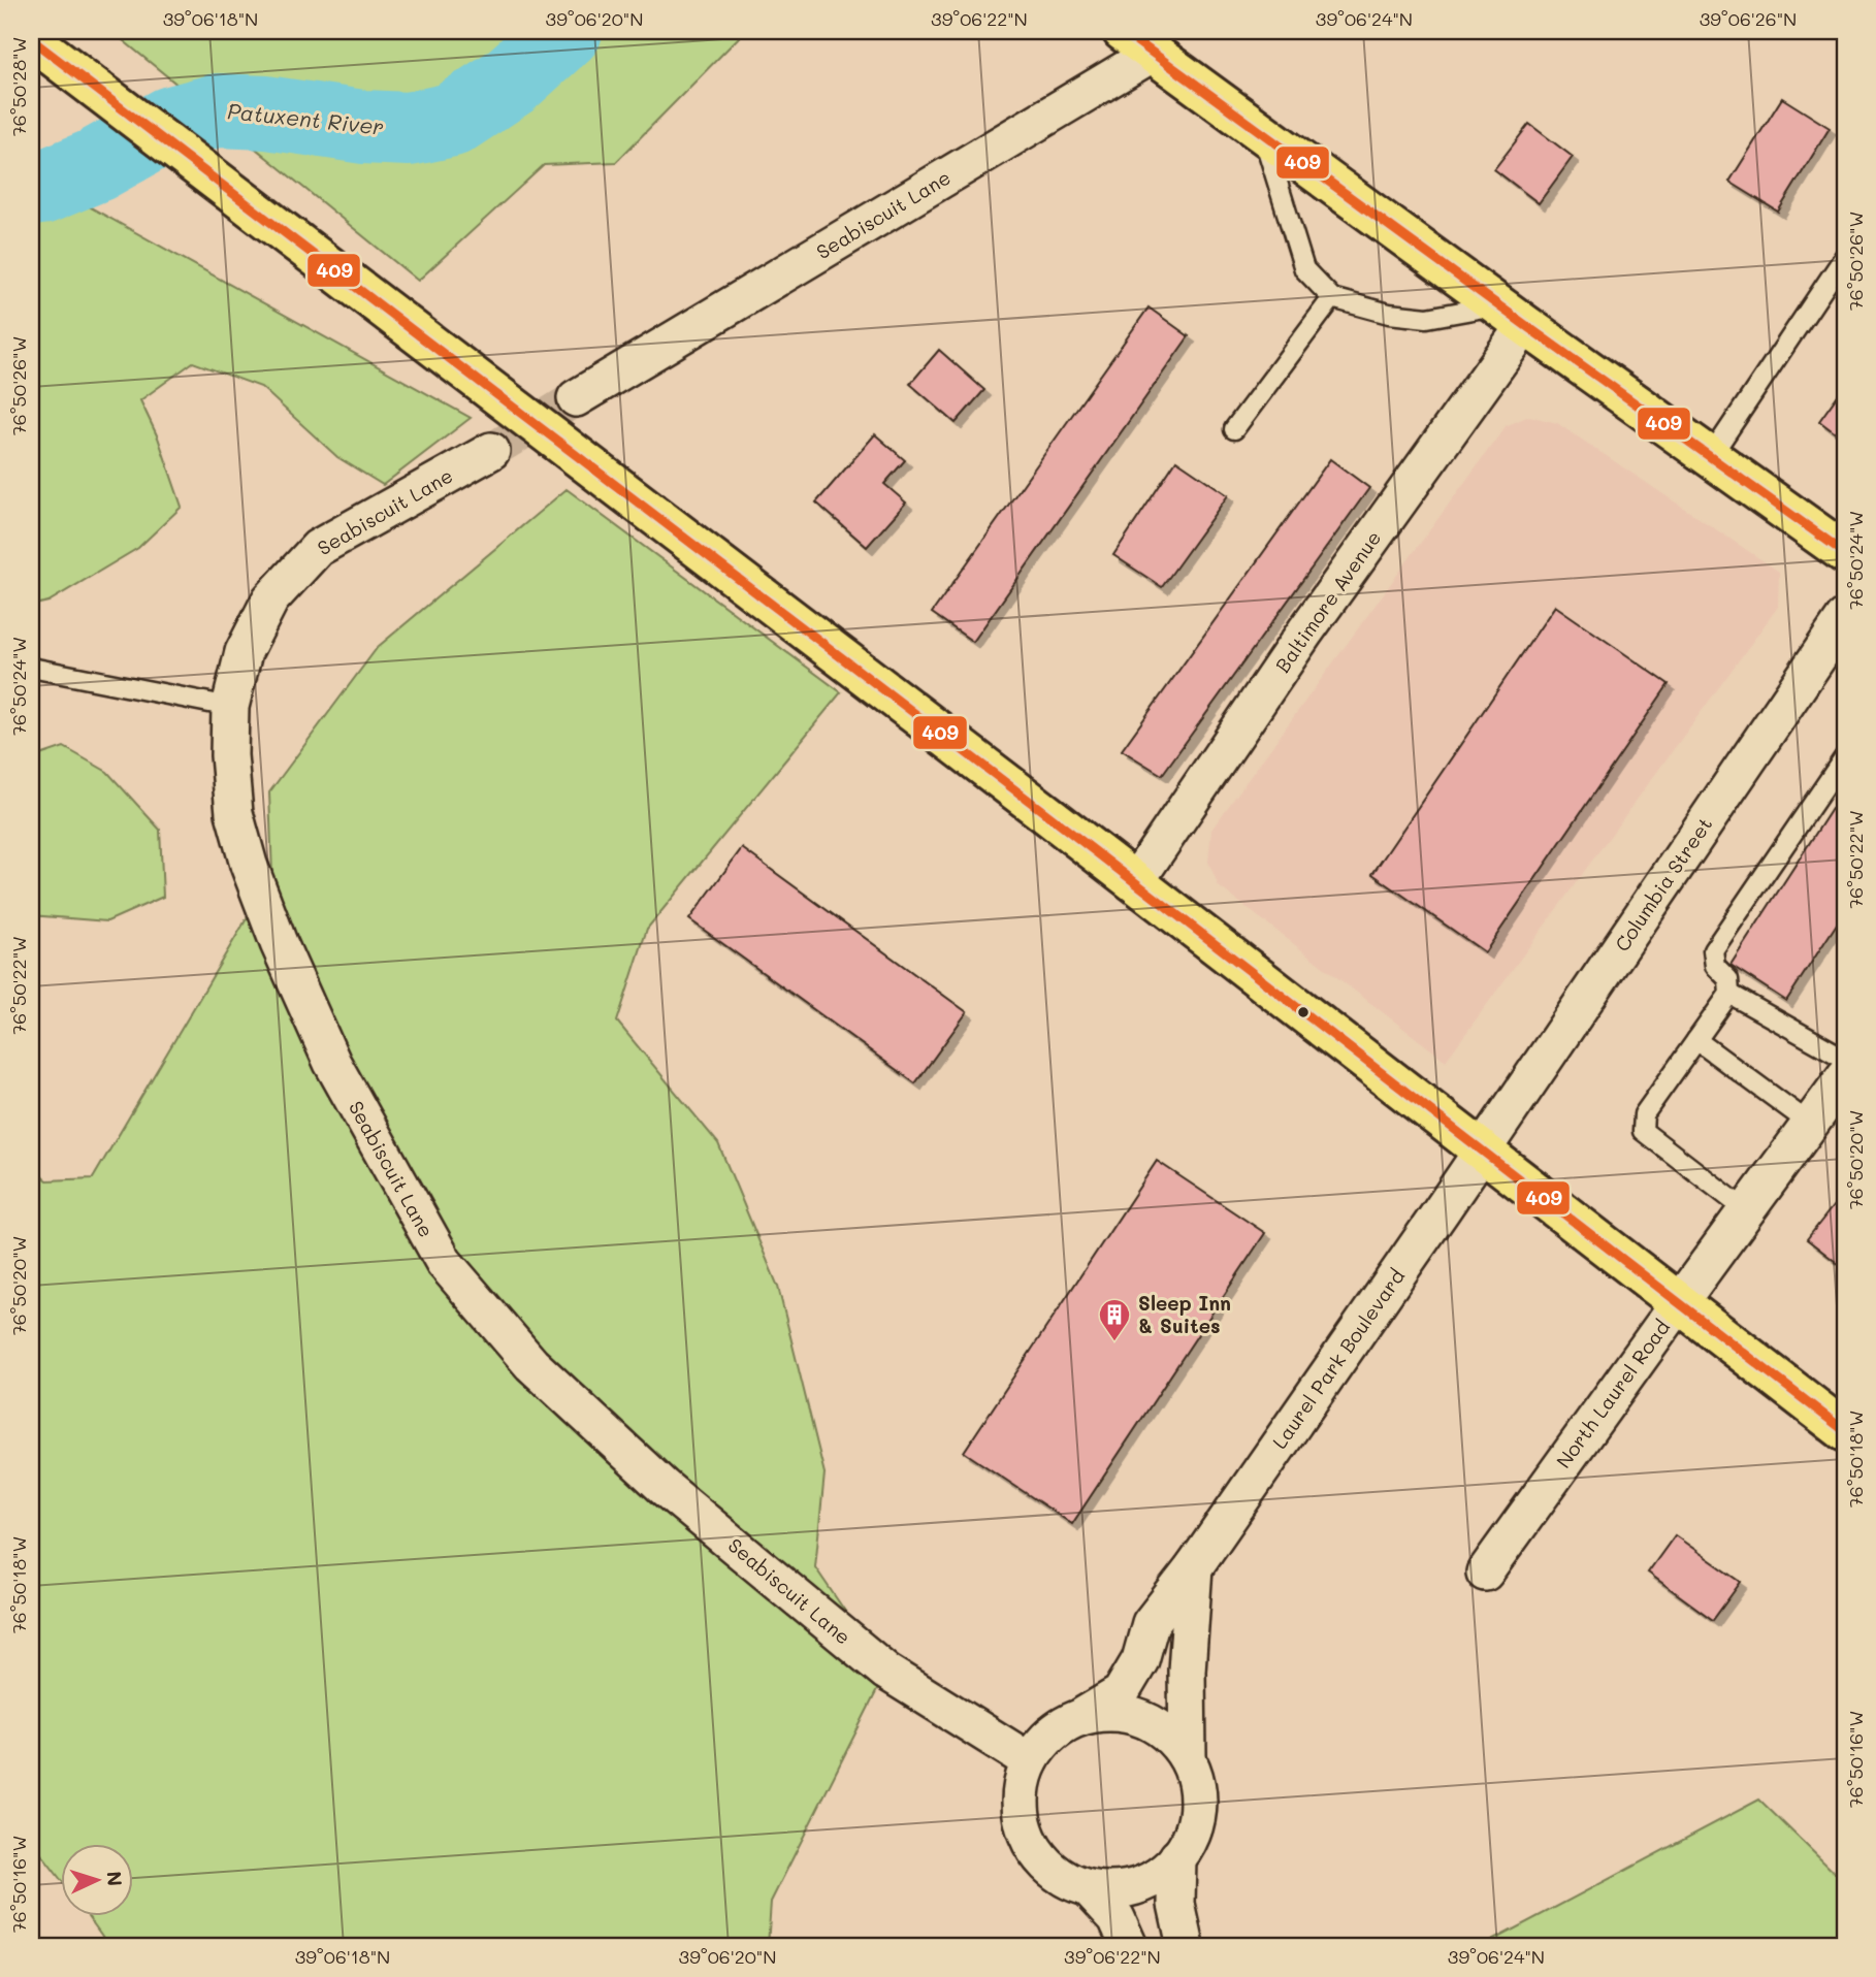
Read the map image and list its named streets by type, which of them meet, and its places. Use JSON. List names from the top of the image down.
{
  "streets": {
    "street": [
      "Seabiscuit Lane",
      "Baltimore Avenue",
      "Columbia Street",
      "Laurel Park Boulevard",
      "North Laurel Road"
    ]
  },
  "crossings": [
    ["Seabiscuit Lane", "Laurel Park Boulevard"],
    ["Columbia Street", "Laurel Park Boulevard"]
  ],
  "water": ["Patuxent River"],
  "places": {
    "building": ["Sleep Inn & Suites"]
  },
  "lines": ["transit line 409"],
  "north": "right",
  "coordinates": [
    "39°06'18\"N",
    "39°06'20\"N",
    "39°06'22\"N",
    "39°06'24\"N",
    "39°06'26\"N",
    "76°50'28\"W",
    "76°50'26\"W",
    "76°50'24\"W",
    "76°50'22\"W",
    "76°50'20\"W",
    "76°50'18\"W",
    "76°50'16\"W"
  ]
}
